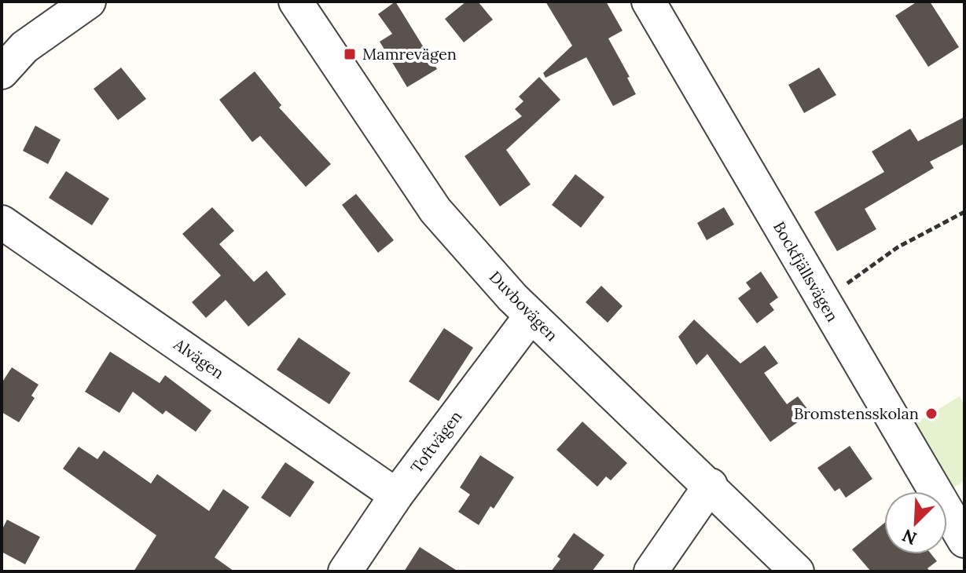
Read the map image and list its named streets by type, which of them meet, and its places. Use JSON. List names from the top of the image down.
{
  "streets": {
    "street": [
      "Bockfjällsvägen",
      "Duvbovägen",
      "Alvägen",
      "Toftvägen"
    ]
  },
  "crossings": [
    ["Duvbovägen", "Toftvägen"],
    ["Alvägen", "Toftvägen"]
  ],
  "places": {
    "transit": ["Mamrevägen"],
    "other": ["Bromstensskolan"]
  },
  "north": "bottom left"
}
